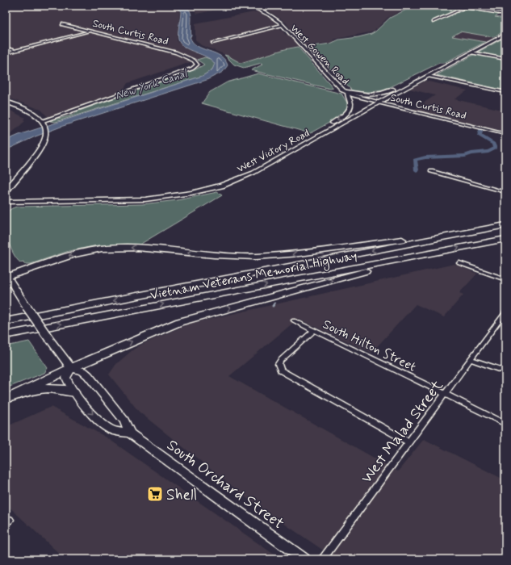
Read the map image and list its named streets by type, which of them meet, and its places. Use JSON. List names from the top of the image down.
{
  "streets": {
    "highway": ["Vietnam Veterans Memorial Highway"],
    "main road": ["West Victory Road", "South Orchard Street"],
    "street": [
      "South Curtis Road",
      "West Gowen Road",
      "South Hilton Street",
      "West Malad Street"
    ]
  },
  "crossings": [
    ["South Curtis Road", "West Gowen Road"],
    ["South Curtis Road", "West Victory Road"],
    ["South Hilton Street", "West Malad Street"]
  ],
  "water": ["New York Canal"],
  "places": {
    "supermarket": ["Shell"]
  }
}
